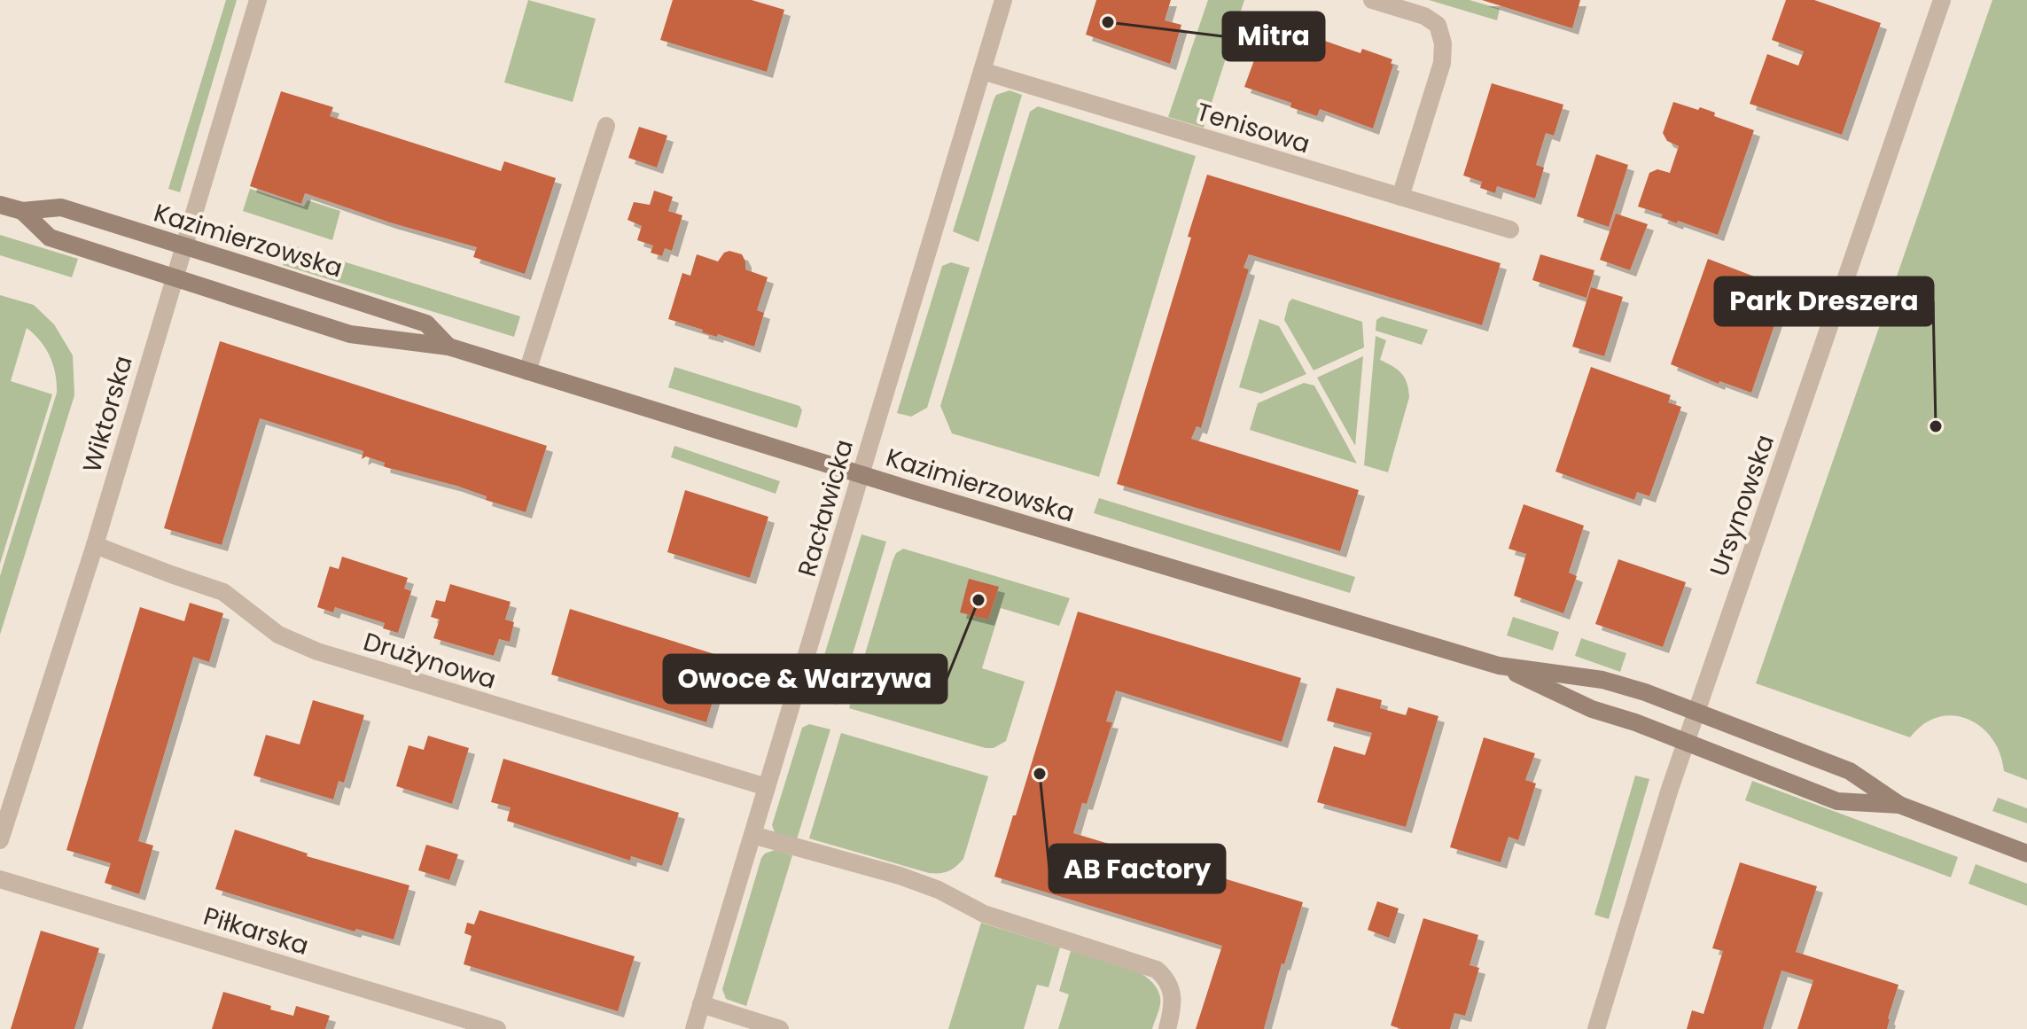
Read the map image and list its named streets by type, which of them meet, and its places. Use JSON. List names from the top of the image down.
{
  "streets": {
    "street": [
      "Tenisowa",
      "Kazimierzowska",
      "Wiktorska",
      "Ursynowska",
      "Racławicka",
      "Drużynowa",
      "Piłkarska"
    ]
  },
  "crossings": [
    ["Tenisowa", "Racławicka"],
    ["Kazimierzowska", "Wiktorska"],
    ["Kazimierzowska", "Ursynowska"],
    ["Kazimierzowska", "Racławicka"],
    ["Wiktorska", "Drużynowa"],
    ["Racławicka", "Drużynowa"]
  ],
  "places": [
    "Mitra",
    "Park Dreszera",
    "Owoce & Warzywa",
    "AB Factory"
  ]
}
